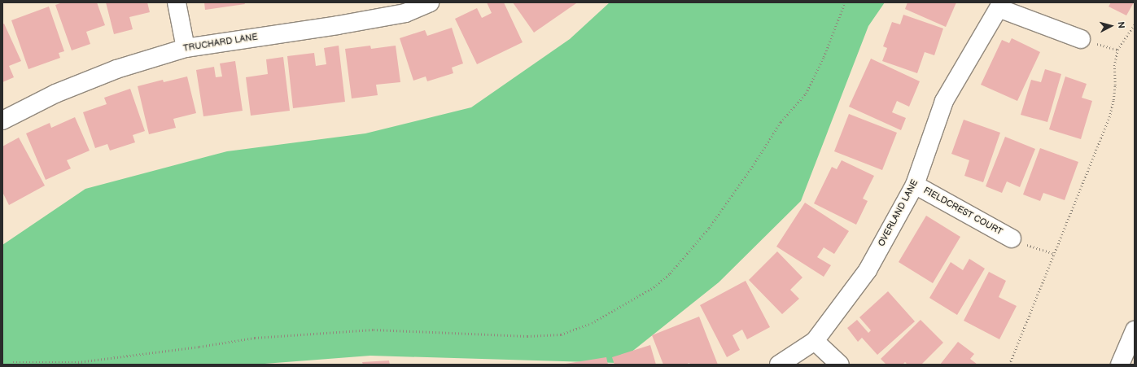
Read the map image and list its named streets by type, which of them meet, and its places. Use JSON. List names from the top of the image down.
{
  "streets": {
    "street": ["TRUCHARD LANE", "FIELDCREST COURT", "OVERLAND LANE"]
  },
  "crossings": [
    ["FIELDCREST COURT", "OVERLAND LANE"]
  ],
  "north": "right"
}
